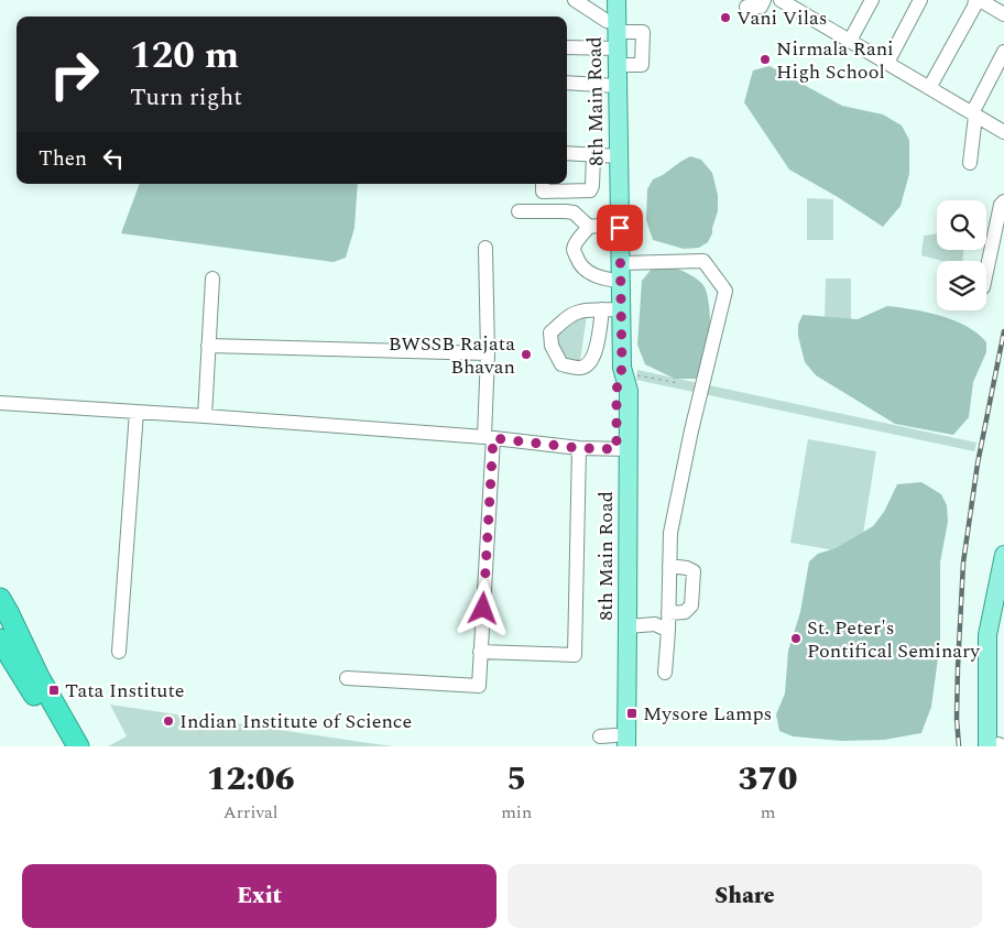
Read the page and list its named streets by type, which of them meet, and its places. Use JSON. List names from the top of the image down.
{
  "streets": {
    "main road": ["8th Main Road"]
  },
  "places": {
    "other": [
      "Vani Vilas",
      "Nirmala Rani High School",
      "BWSSB Rajata Bhavan",
      "St. Peter's Pontifical Seminary",
      "Indian Institute of Science"
    ],
    "transit": ["Tata Institute", "Mysore Lamps"]
  },
  "page": {
    "turn": ["120 m", "Turn right"],
    "then": "Then",
    "eta": [
      "12:06",
      "Arrival",
      "5",
      "min",
      "370",
      "m"
    ],
    "buttons": ["Exit", "Share"]
  }
}
